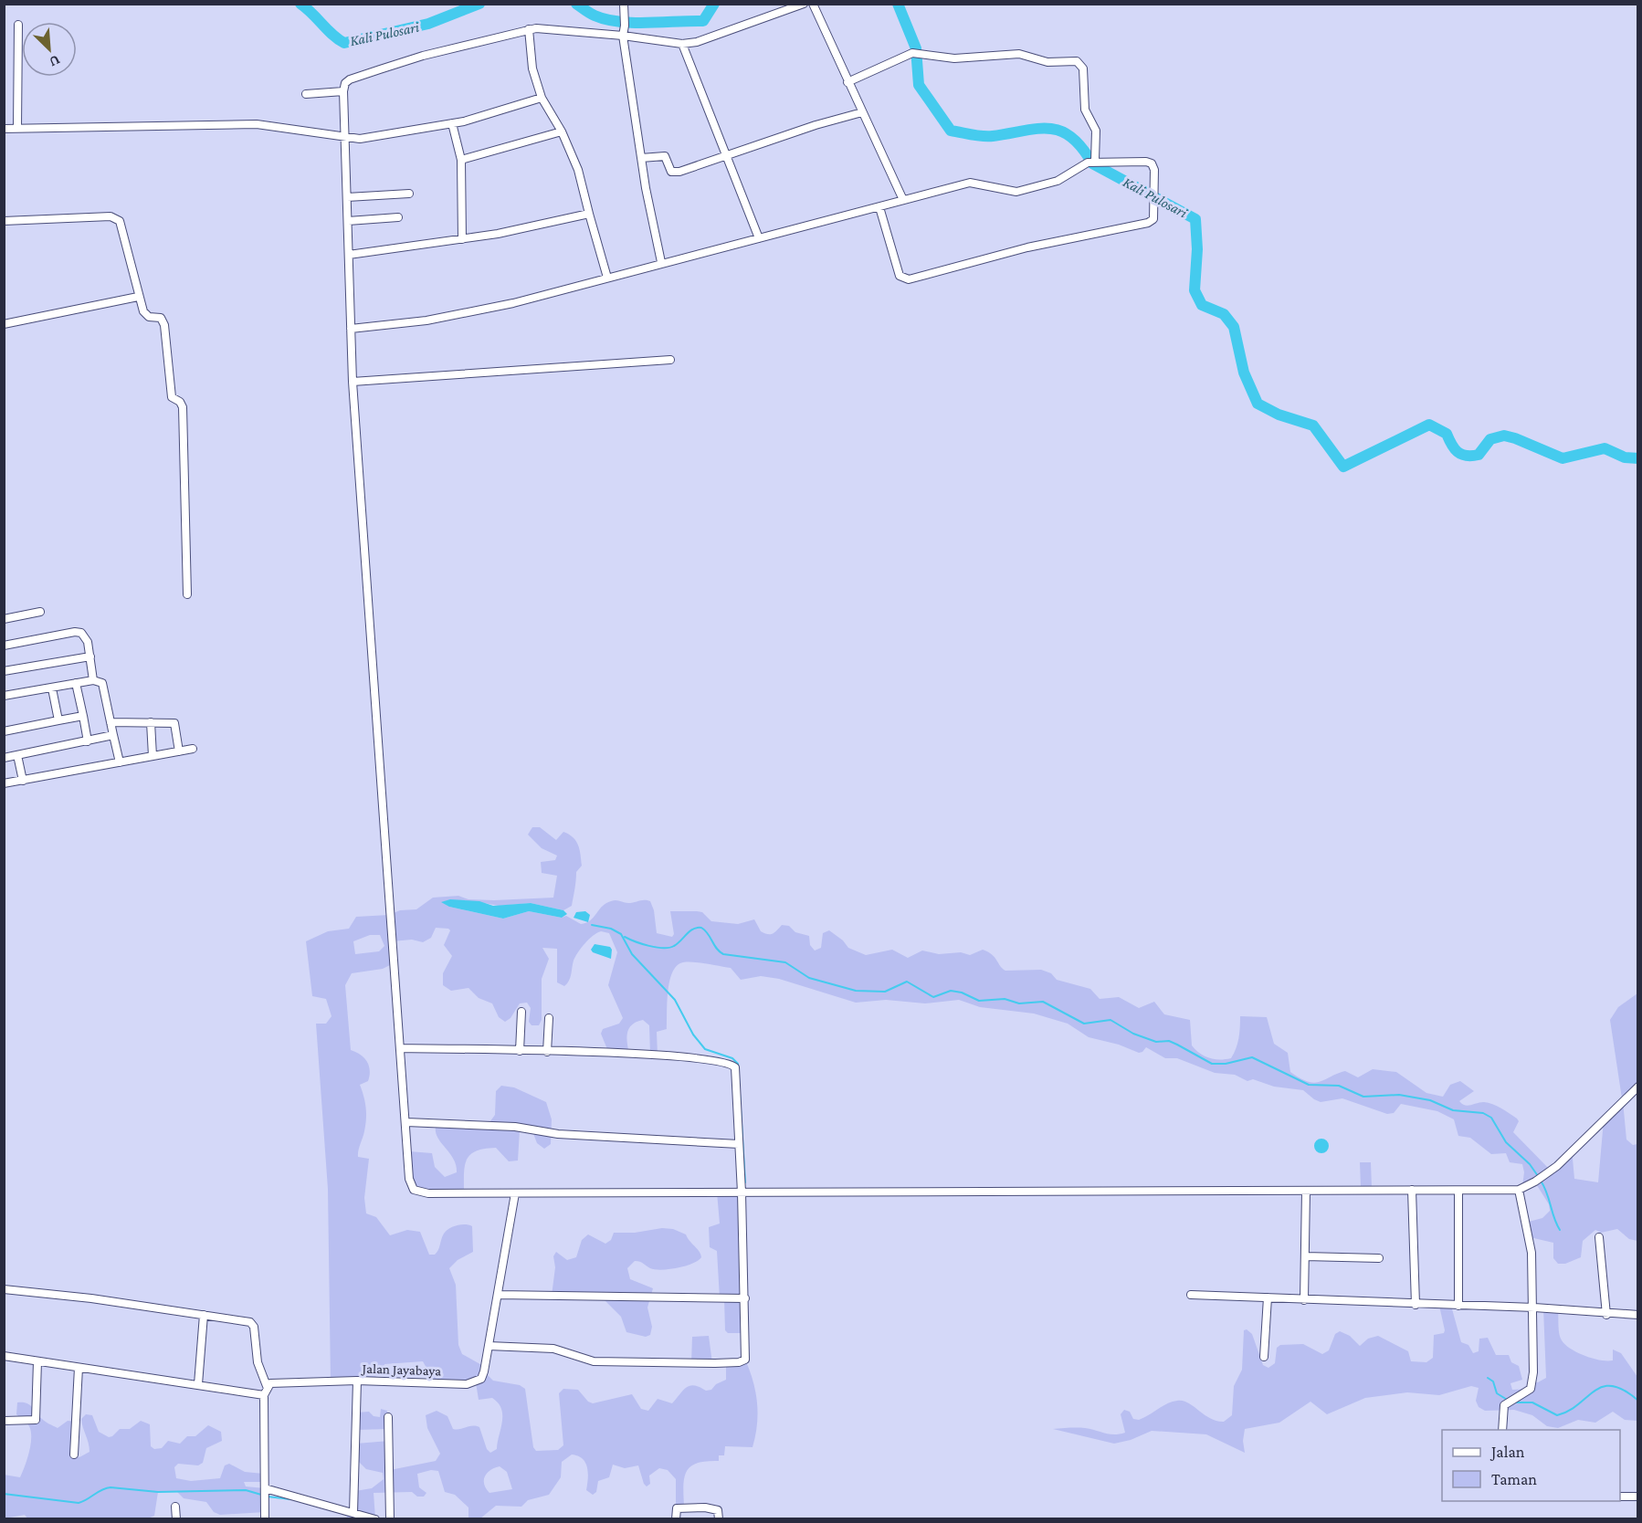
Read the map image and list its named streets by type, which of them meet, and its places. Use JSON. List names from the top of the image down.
{
  "streets": {
    "street": ["Jalan Jayabaya"]
  },
  "water": ["Kali Pulosari"],
  "legend": ["Jalan", "Taman"],
  "north": "bottom right"
}
